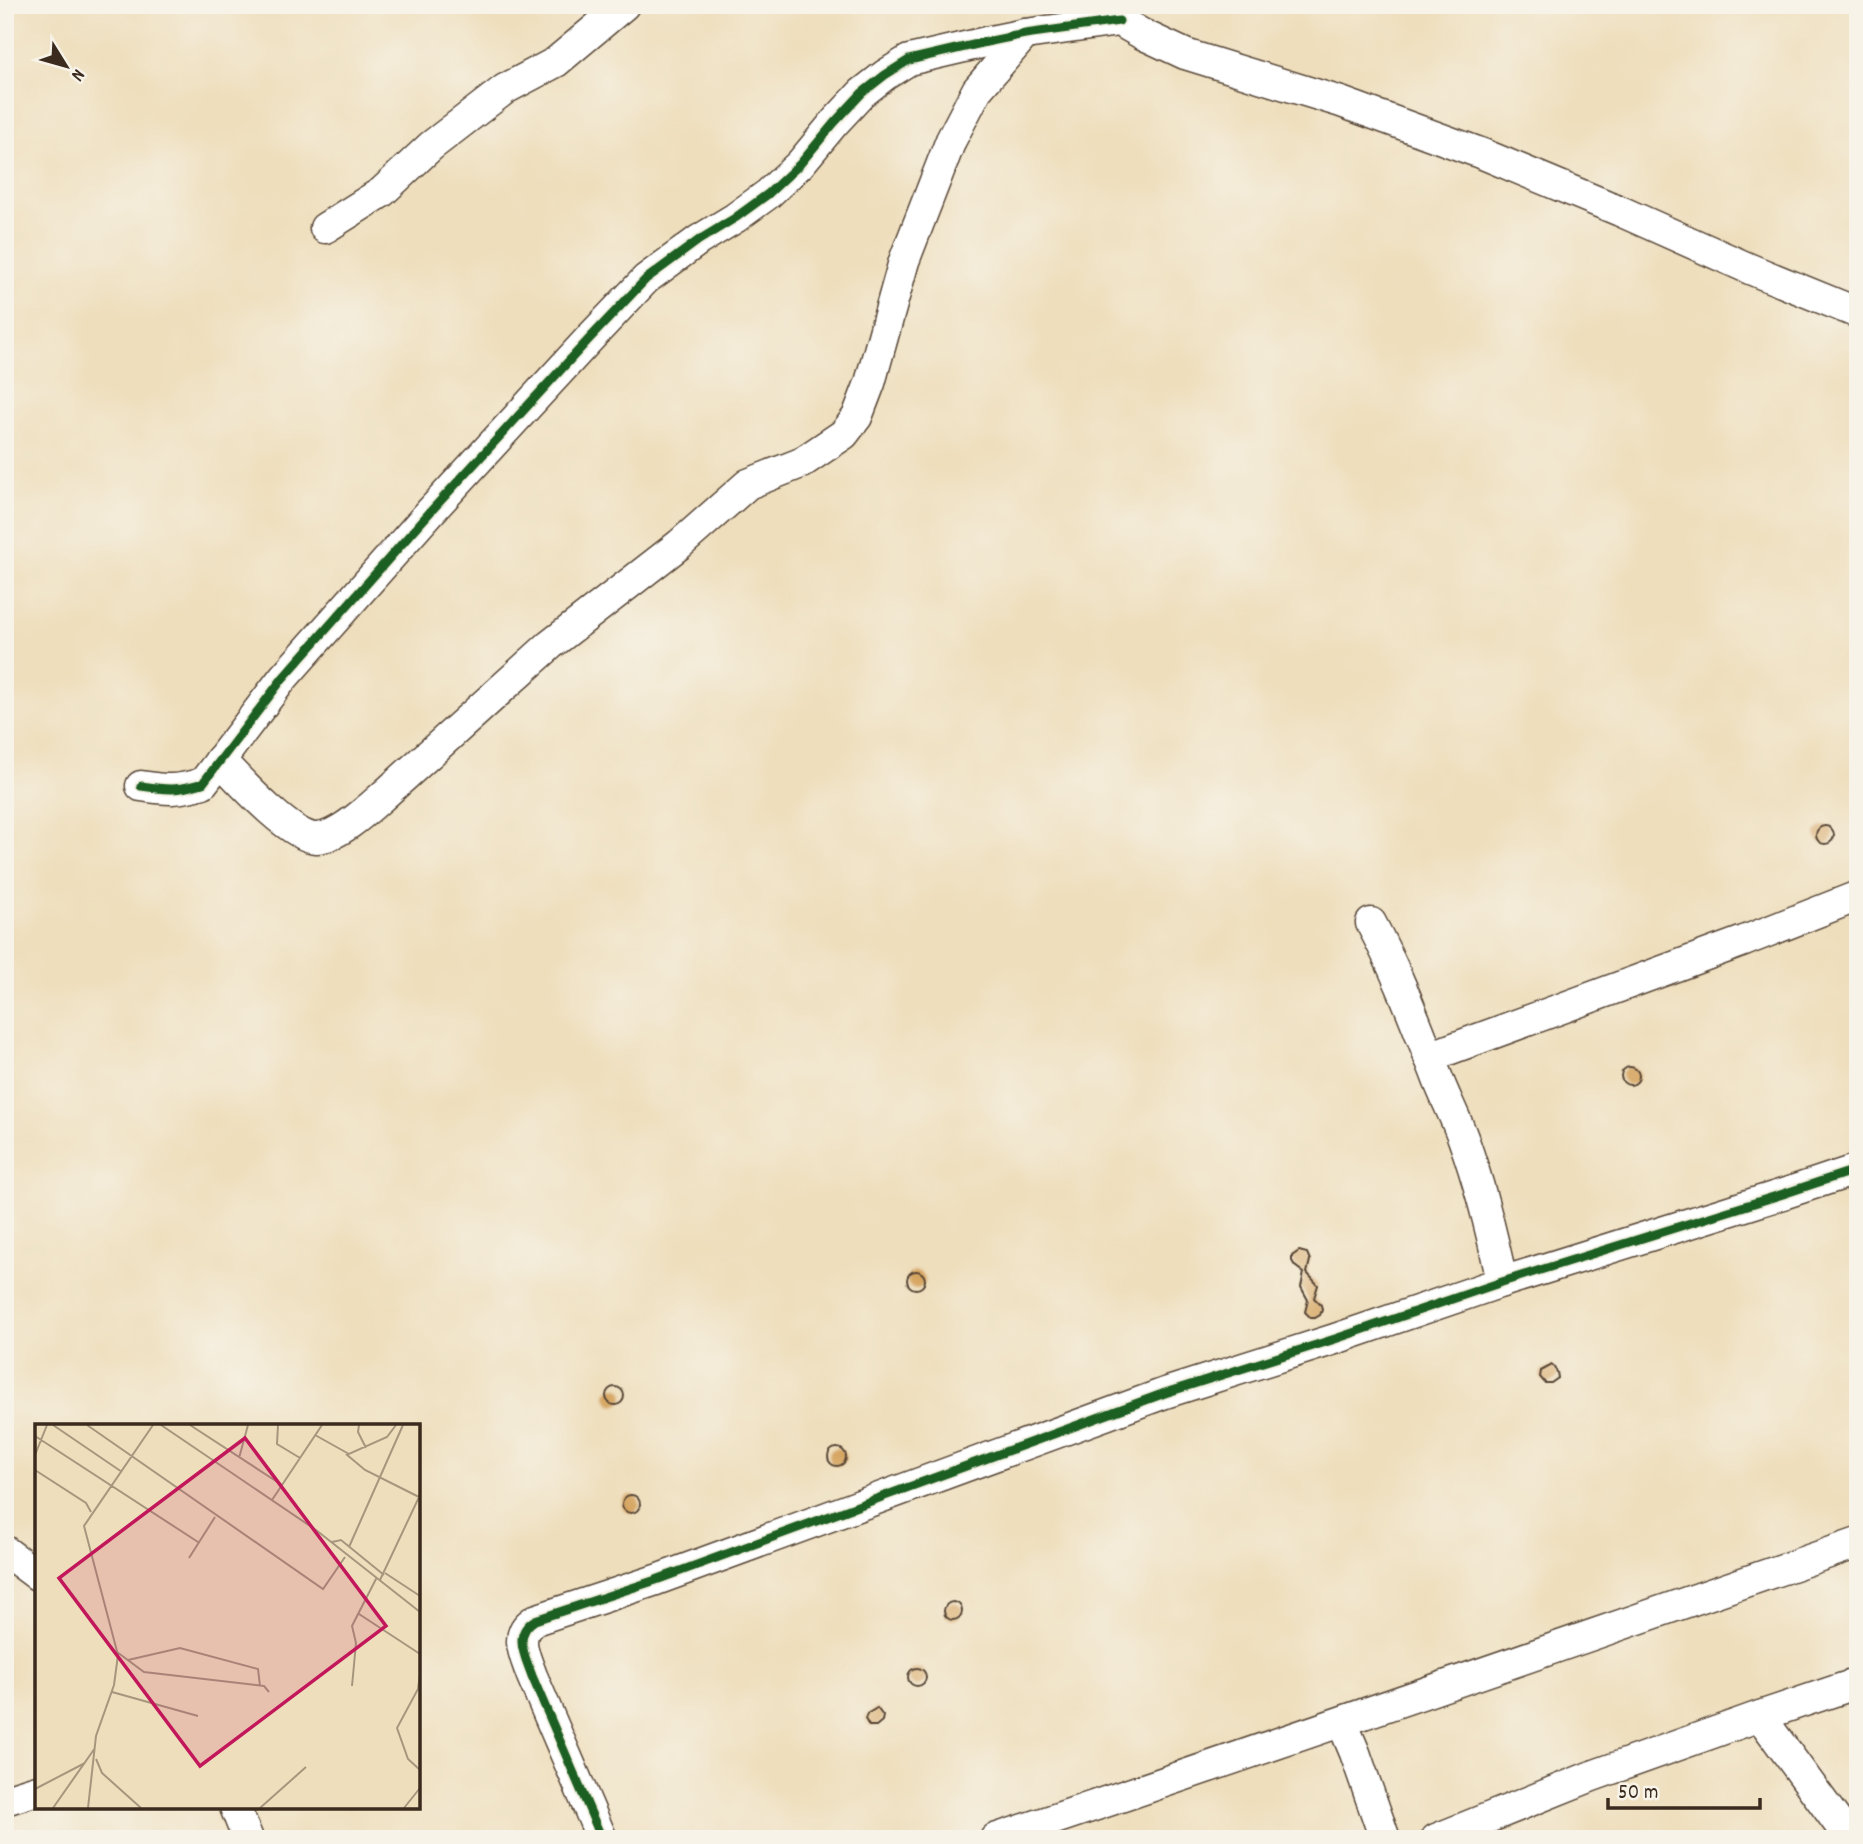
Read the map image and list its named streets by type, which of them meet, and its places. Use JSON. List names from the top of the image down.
{
  "scale_bar": "50 m",
  "north": "bottom right"
}
